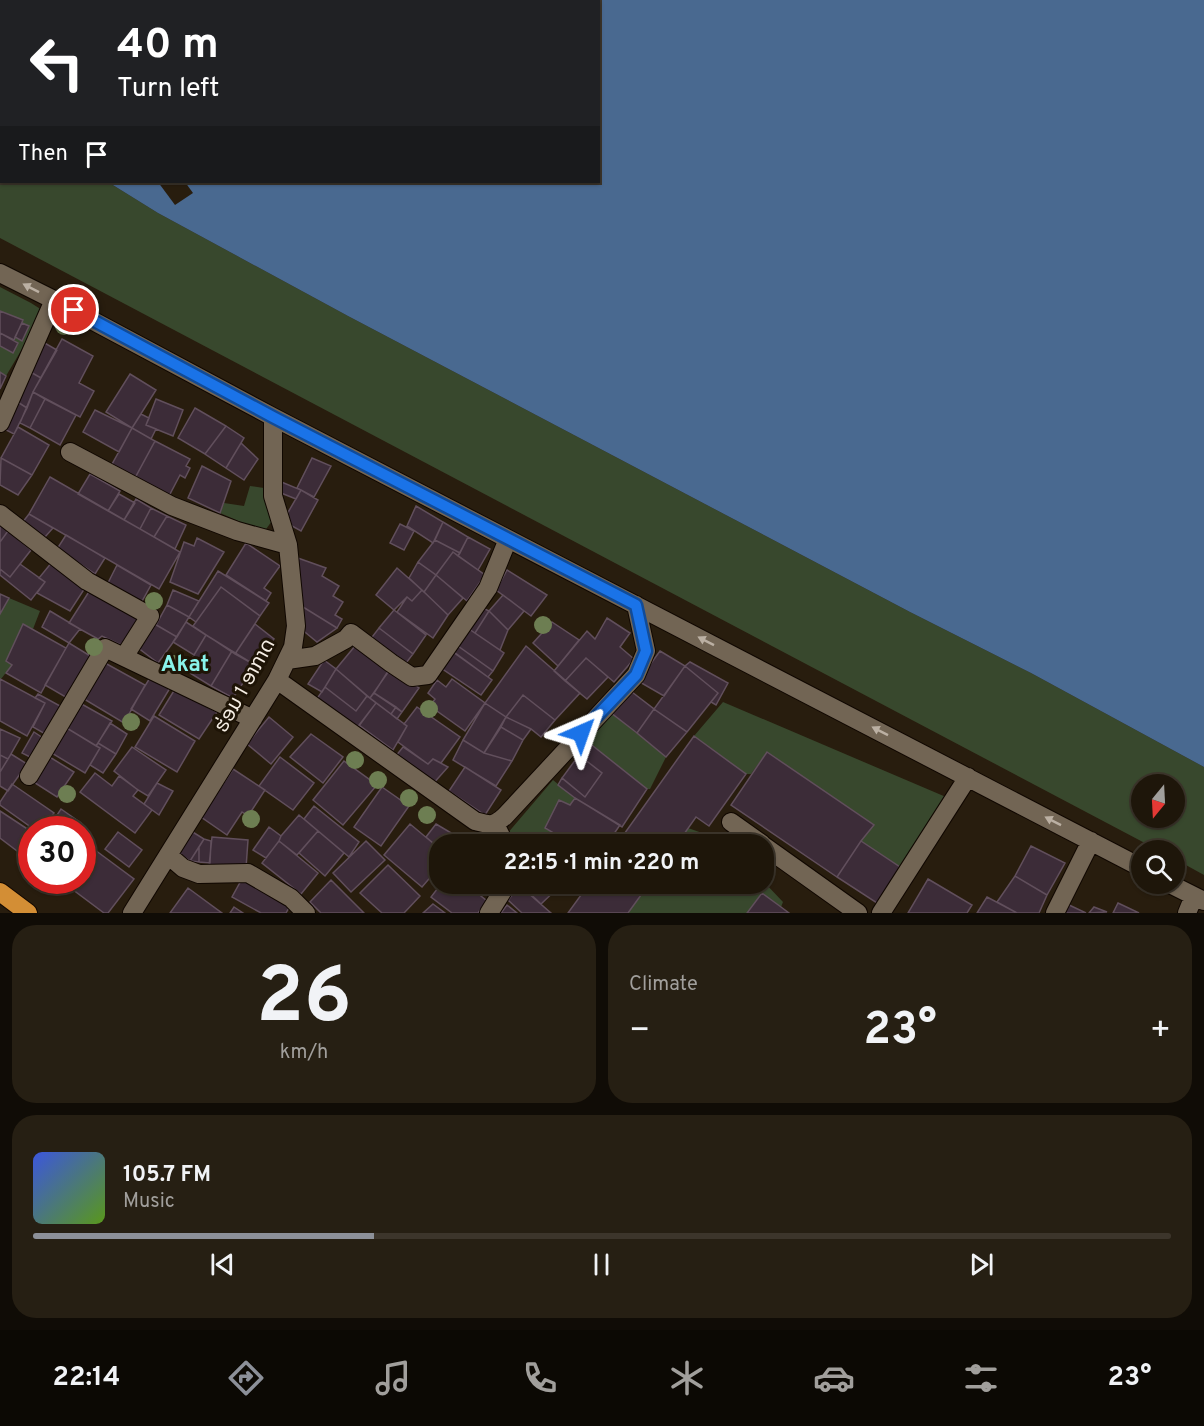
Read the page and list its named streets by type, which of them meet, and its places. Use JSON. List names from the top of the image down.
{
  "streets": {
    "street": ["ຮ່ອມ 1 ອາກາດ"]
  },
  "districts": ["Akat"],
  "north": "bottom",
  "page": {
    "turn": ["40 m", "Turn left"],
    "then": "Then",
    "limit": "30",
    "trip": "22:15 · 1 min · 220 m",
    "tile": [
      ["26", "km/h"],
      "Climate"
    ],
    "heat": ["−", "23°", "+"],
    "song": ["105.7 FM", "Music"],
    "tabs": ["22:14", "23°"]
  }
}
